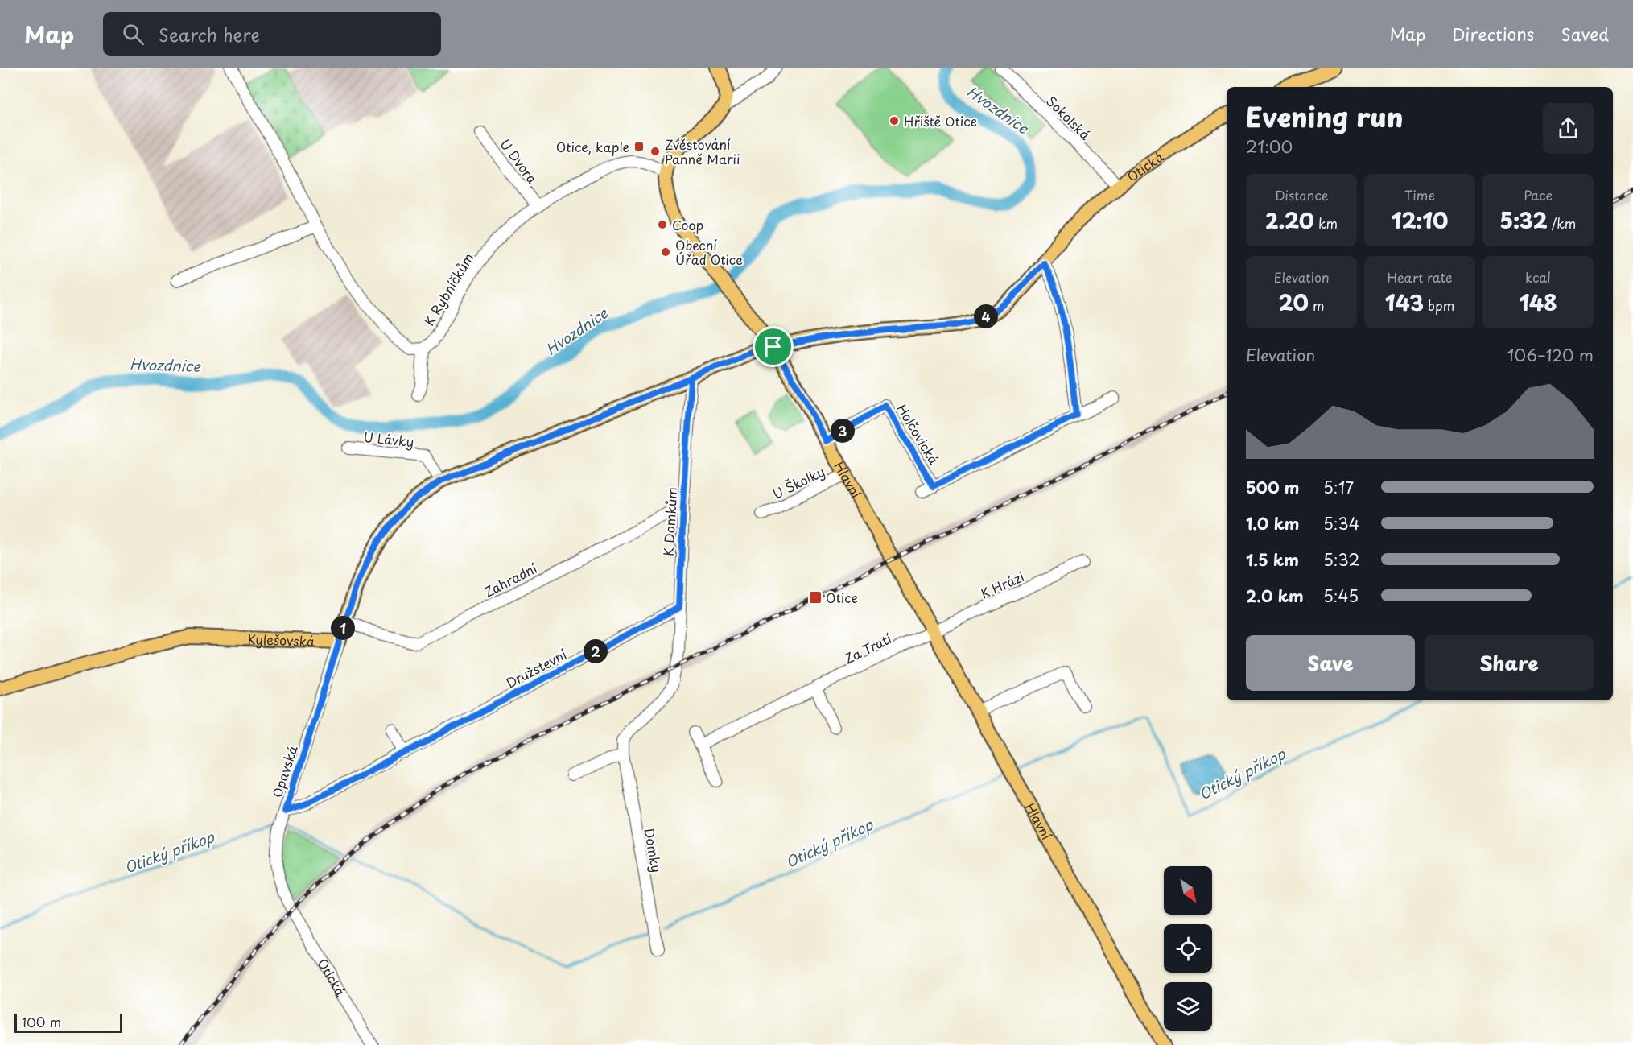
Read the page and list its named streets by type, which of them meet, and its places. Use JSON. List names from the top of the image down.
{
  "streets": {
    "main road": ["Otická", "Hlavní", "Kylešovská"],
    "street": [
      "Sokolská",
      "U Dvora",
      "K Rybníčkům",
      "Holčovická",
      "U Lávky",
      "U Školky",
      "K Domkům",
      "Zahradní",
      "K Hrázi",
      "Za Tratí",
      "Družstevní",
      "Opavská",
      "Domky"
    ]
  },
  "crossings": [
    ["Sokolská", "Otická"],
    ["U Dvora", "K Rybníčkům"],
    ["Otická", "Hlavní"],
    ["Otická", "Opavská"],
    ["K Rybníčkům", "Hlavní"],
    ["Holčovická", "Hlavní"],
    ["Hlavní", "U Školky"],
    ["Hlavní", "K Hrázi"],
    ["Hlavní", "Za Tratí"],
    ["K Domkům", "Zahradní"],
    ["K Domkům", "Družstevní"],
    ["K Domkům", "Domky"],
    ["K Hrázi", "Za Tratí"],
    ["Kylešovská", "Opavská"],
    ["Družstevní", "Opavská"]
  ],
  "water": ["Hvozdnice", "Otický příkop"],
  "places": {
    "other": [
      "Hřiště Otice",
      "Zvěstování Panně Marii",
      "Coop",
      "Obecní Úřad Otice"
    ],
    "transit": ["Otice, kaple", "Otice"]
  },
  "scale_bar": "100 m",
  "north": "bottom right",
  "page": {
    "header": "Map",
    "search": "Search here",
    "nav": ["Map", "Directions", "Saved"],
    "heading": ["Evening run", "21:00"],
    "stats": [
      ["Distance", "2.20 km"],
      ["Time", "12:10"],
      ["Pace", "5:32 /km"],
      ["Elevation", "20 m"],
      ["Heart rate", "143 bpm"],
      ["kcal", "148"]
    ],
    "pins": [
      "4",
      "3",
      "1",
      "2"
    ],
    "chart": ["Elevation", "106–120 m"],
    "list": [
      {
        "name": "500 m",
        "note": "5:17"
      },
      {
        "name": "1.0 km",
        "note": "5:34"
      },
      {
        "name": "1.5 km",
        "note": "5:32"
      },
      {
        "name": "2.0 km",
        "note": "5:45"
      }
    ],
    "buttons": ["Save", "Share"],
    "scale": "100 m"
  }
}
